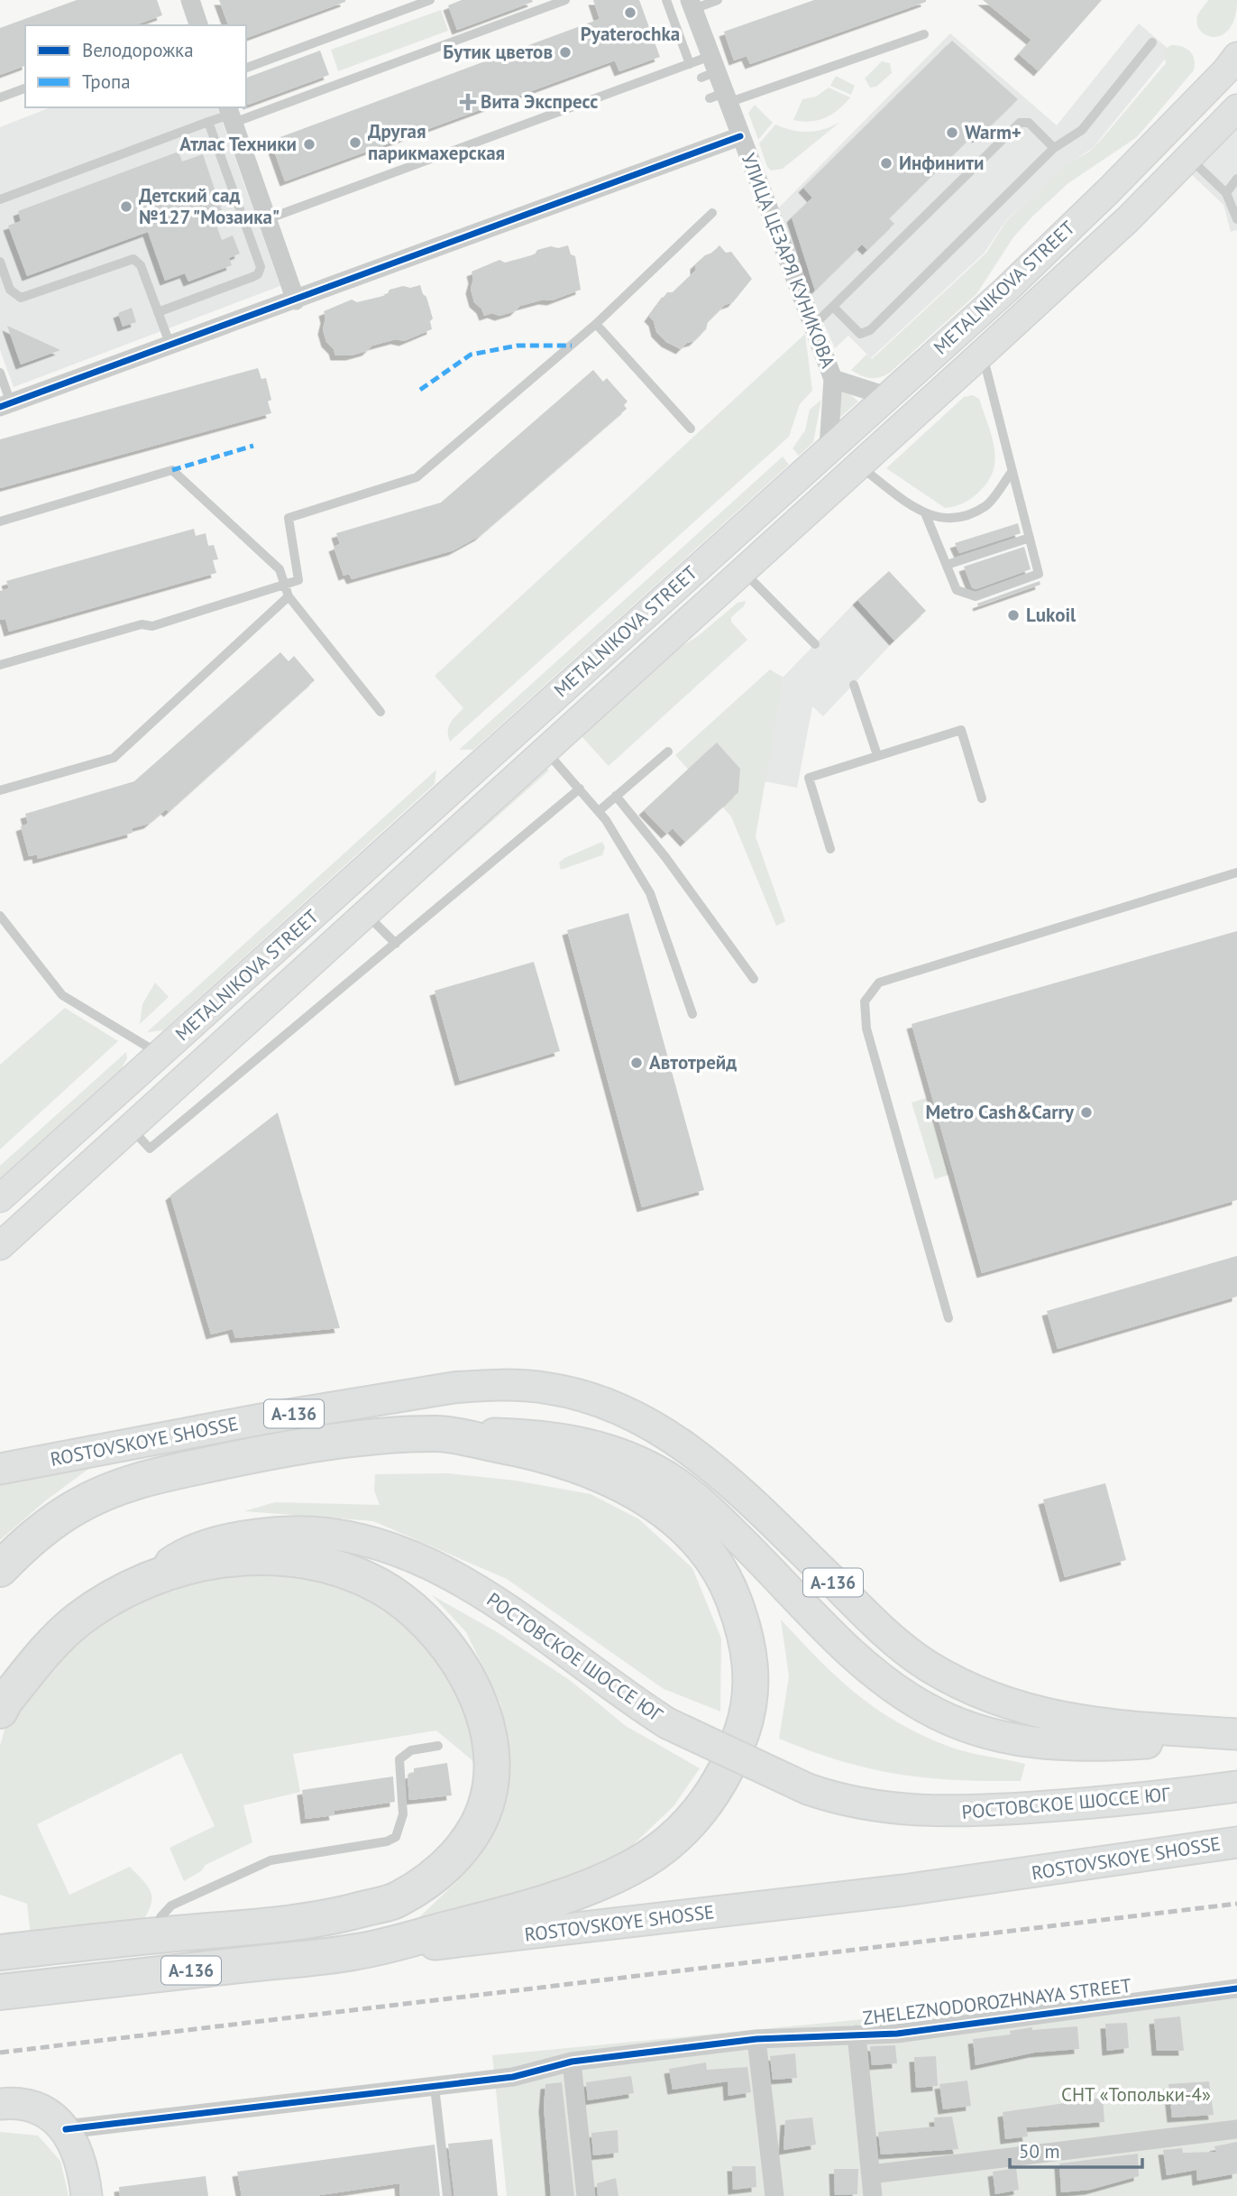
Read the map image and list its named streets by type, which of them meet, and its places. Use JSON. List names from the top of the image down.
{
  "streets": {
    "highway": ["А-136", "ROSTOVSKOYE SHOSSE"],
    "main road": ["METALNIKOVA STREET", "РОСТОВСКОЕ ШОССЕ ЮГ"],
    "street": ["УЛИЦА ЦЕЗАРЯ КУНИКОВА", "ZHELEZNODOROZHNAYA STREET"]
  },
  "crossings": [
    ["А-136", "ROSTOVSKOYE SHOSSE"],
    ["А-136", "РОСТОВСКОЕ ШОССЕ ЮГ"]
  ],
  "parks": ["СНТ «Топольки-4»"],
  "places": {
    "other": [
      "Pyaterochka",
      "Бутик цветов",
      "Warm+",
      "Другая парикмахерская",
      "Атлас Техники",
      "Инфинити",
      "Детский сад №127 \"Мозаика\"",
      "Lukoil",
      "Автотрейд",
      "Metro Cash&Carry"
    ],
    "health": ["Вита Экспресс"]
  },
  "legend": ["Велодорожка", "Тропа"],
  "scale_bar": "50 m"
}
